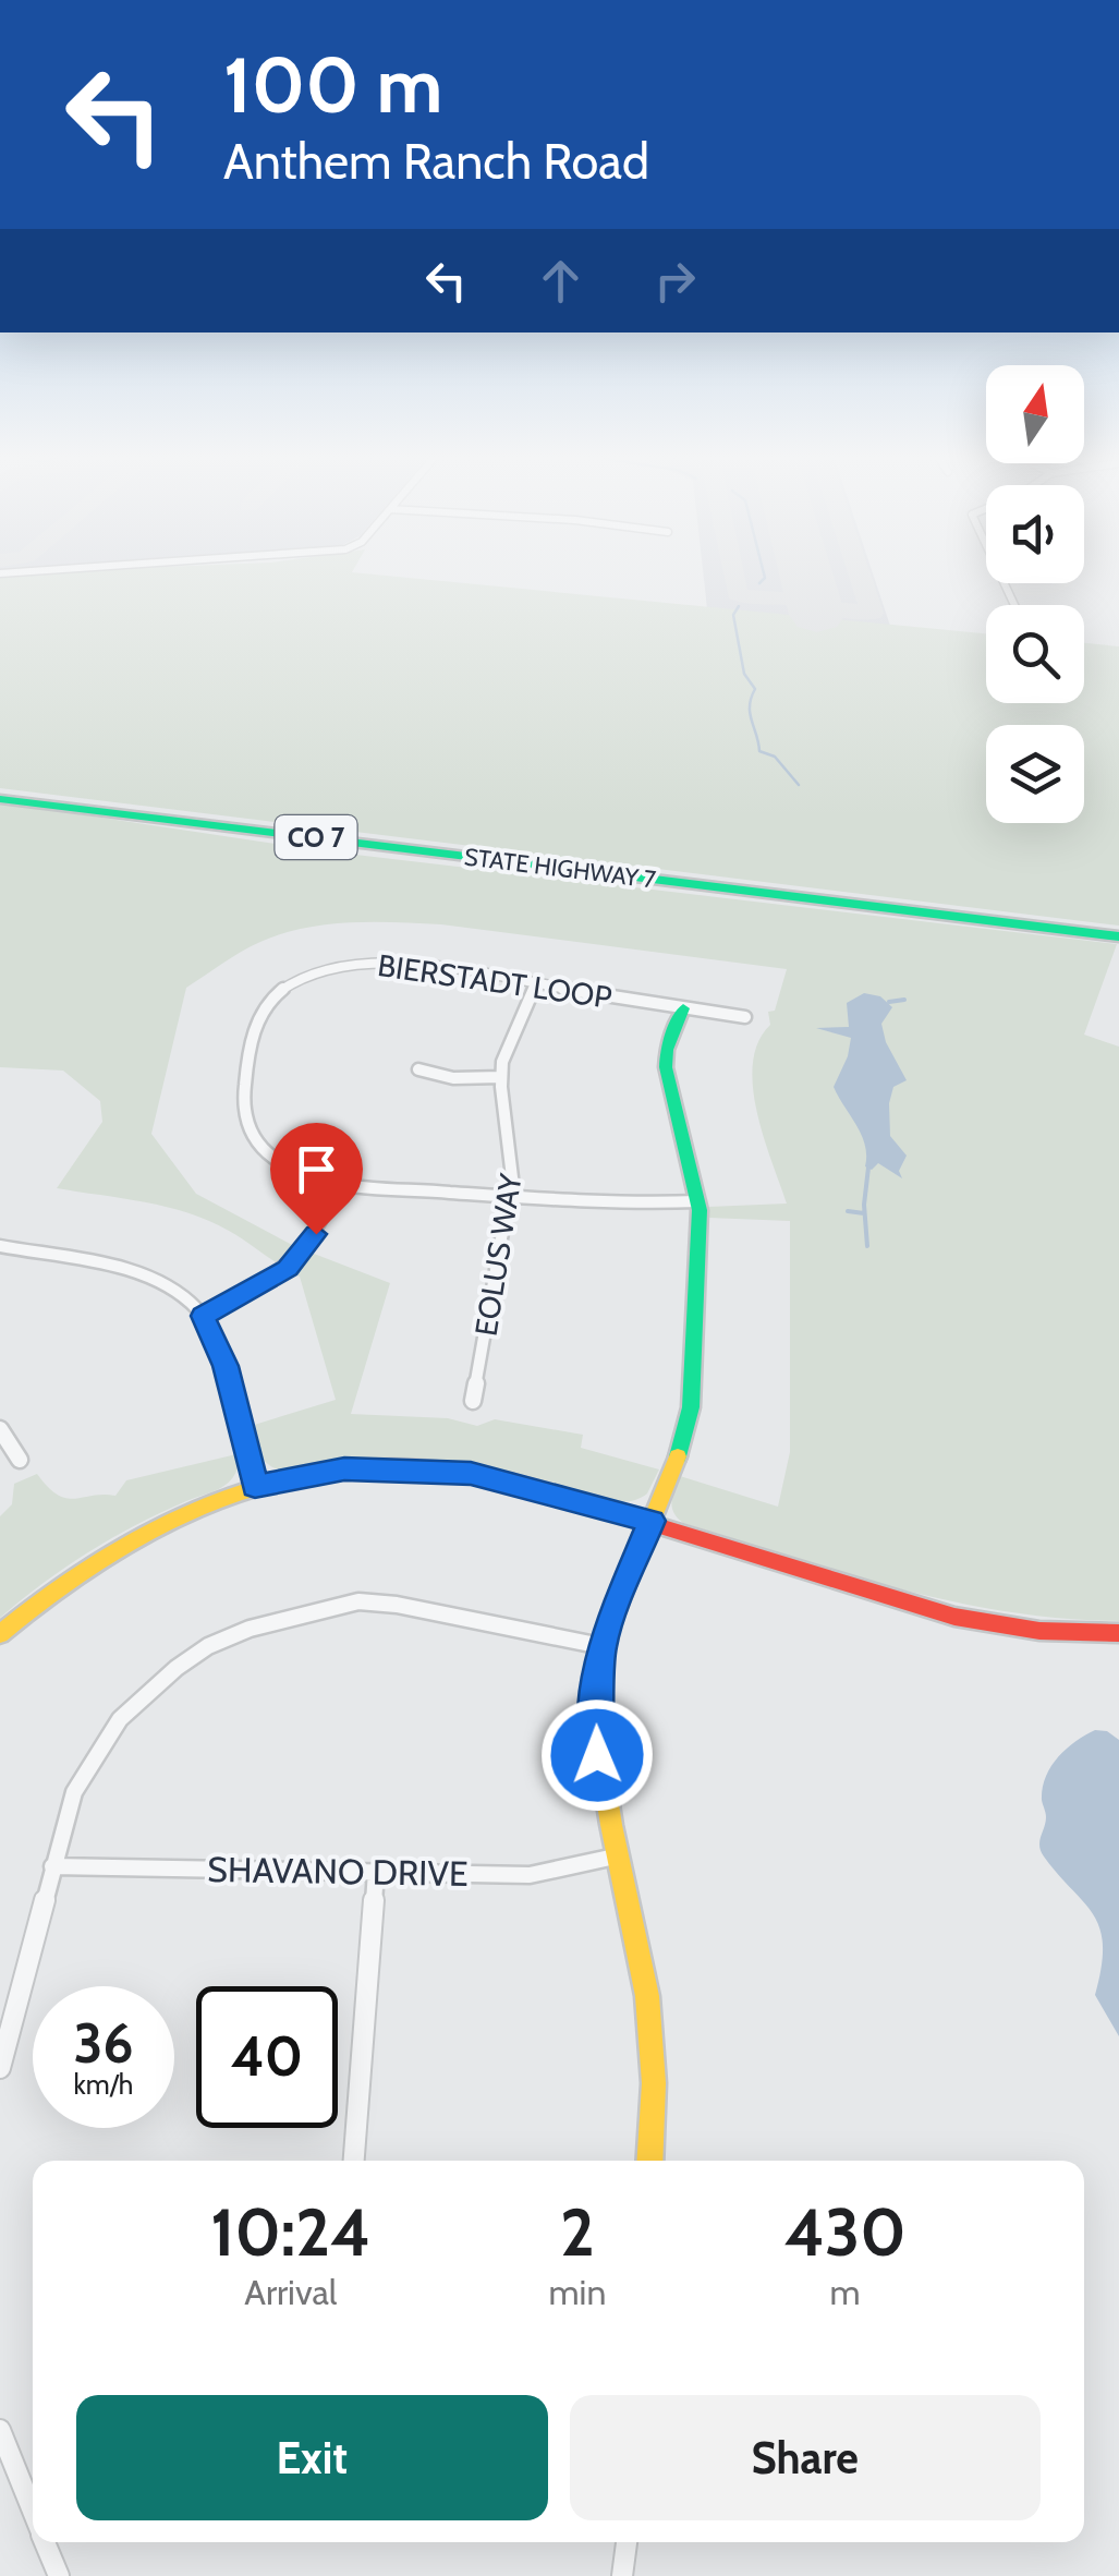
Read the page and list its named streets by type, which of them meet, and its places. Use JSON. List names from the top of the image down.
{
  "streets": {
    "street": [
      "CO 7",
      "STATE HIGHWAY 7",
      "BIERSTADT LOOP",
      "EOLUS WAY",
      "SHAVANO DRIVE"
    ]
  },
  "crossings": [
    ["BIERSTADT LOOP", "EOLUS WAY"]
  ],
  "north": "top",
  "page": {
    "turn": ["100 m", "Anthem Ranch Road"],
    "speed": "36 km/h",
    "limit": "40",
    "eta": [
      "10:24",
      "Arrival",
      "2",
      "min",
      "430",
      "m"
    ],
    "buttons": ["Exit", "Share"]
  }
}
